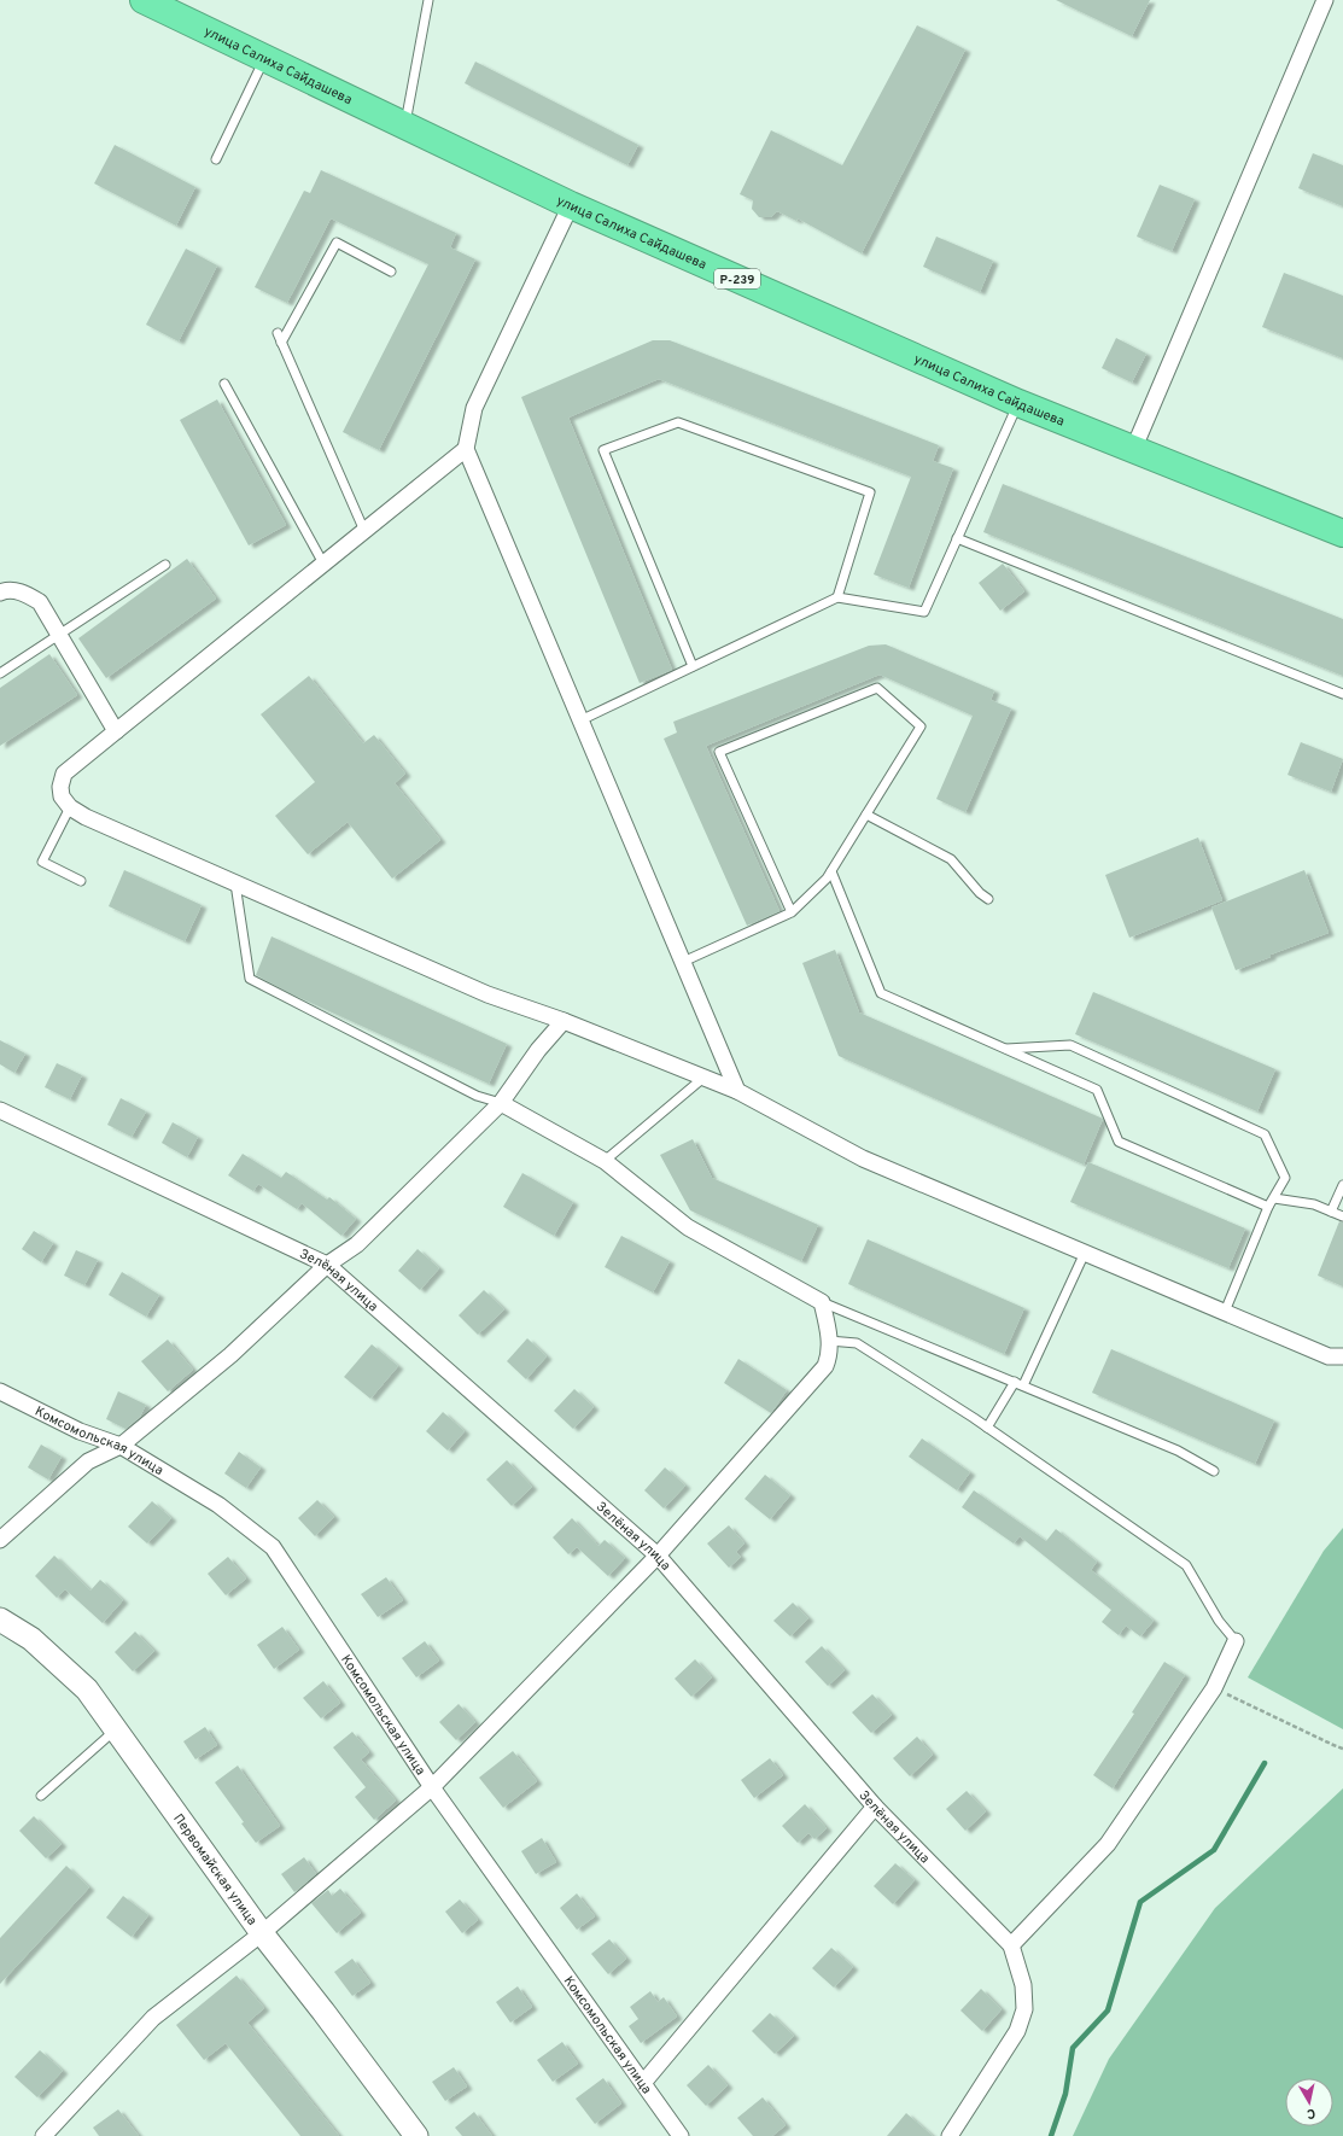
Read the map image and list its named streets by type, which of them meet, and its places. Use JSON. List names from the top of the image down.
{
  "streets": {
    "highway": ["улица Салиха Сайдашева", "Р-239"],
    "street": ["Зелёная улица", "Комсомольская улица", "Первомайская улица"]
  },
  "north": "bottom"
}
